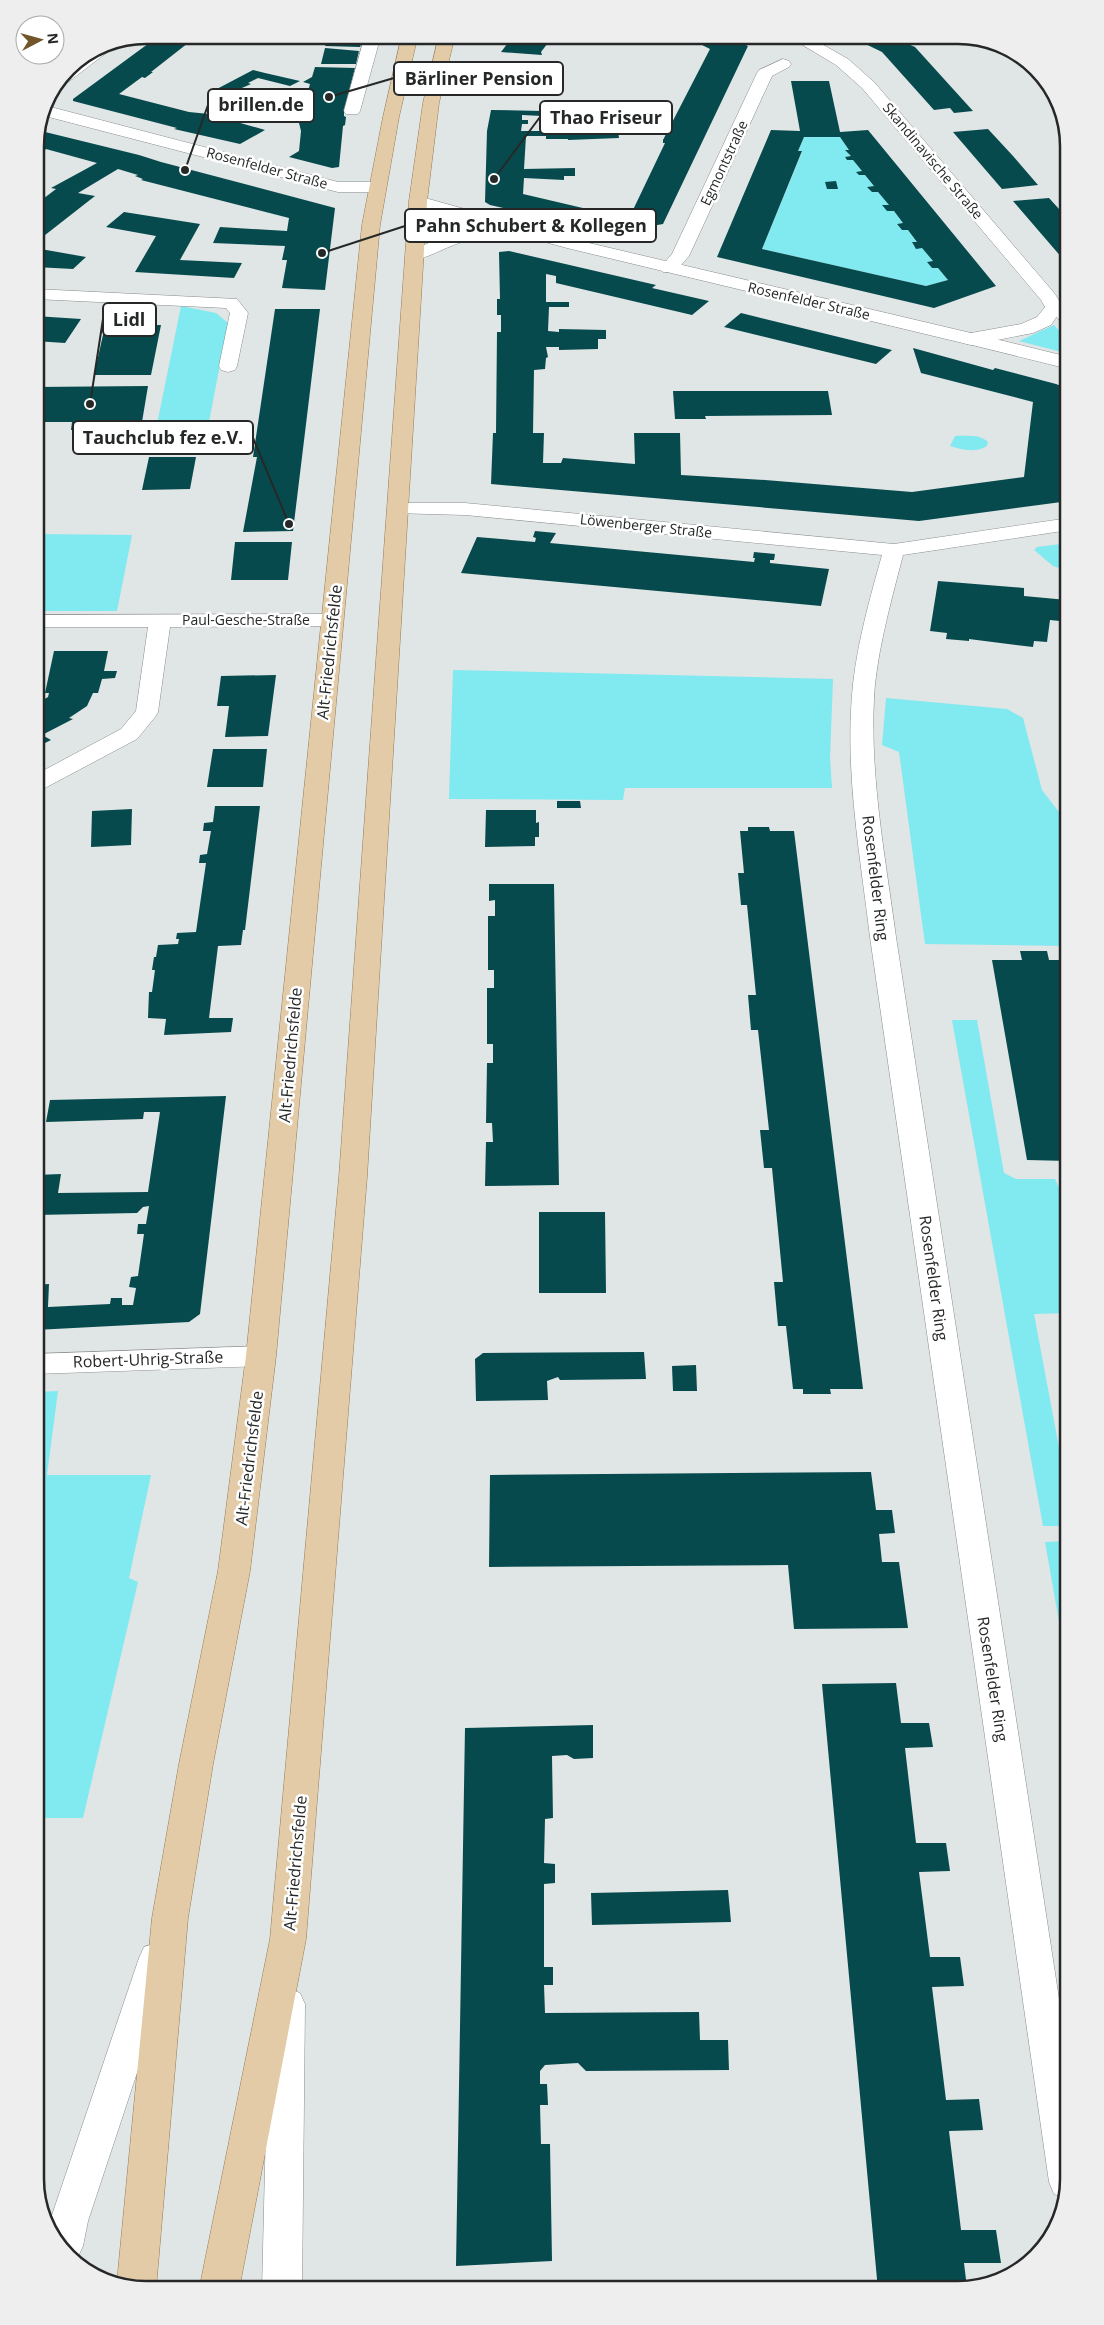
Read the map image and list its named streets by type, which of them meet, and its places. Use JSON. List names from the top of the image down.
{
  "streets": {
    "main road": ["Alt-Friedrichsfelde"],
    "street": [
      "Skandinavische Straße",
      "Egmontstraße",
      "Rosenfelder Straße",
      "Löwenberger Straße",
      "Paul-Gesche-Straße",
      "Rosenfelder Ring",
      "Robert-Uhrig-Straße"
    ]
  },
  "crossings": [
    ["Skandinavische Straße", "Rosenfelder Straße"],
    ["Egmontstraße", "Rosenfelder Straße"],
    ["Rosenfelder Straße", "Alt-Friedrichsfelde"],
    ["Löwenberger Straße", "Alt-Friedrichsfelde"],
    ["Löwenberger Straße", "Rosenfelder Ring"],
    ["Paul-Gesche-Straße", "Alt-Friedrichsfelde"],
    ["Alt-Friedrichsfelde", "Robert-Uhrig-Straße"]
  ],
  "places": [
    "Bärliner Pension",
    "brillen.de",
    "Thao Friseur",
    "Pahn Schubert & Kollegen",
    "Lidl",
    "Tauchclub fez e.V."
  ],
  "north": "right"
}
